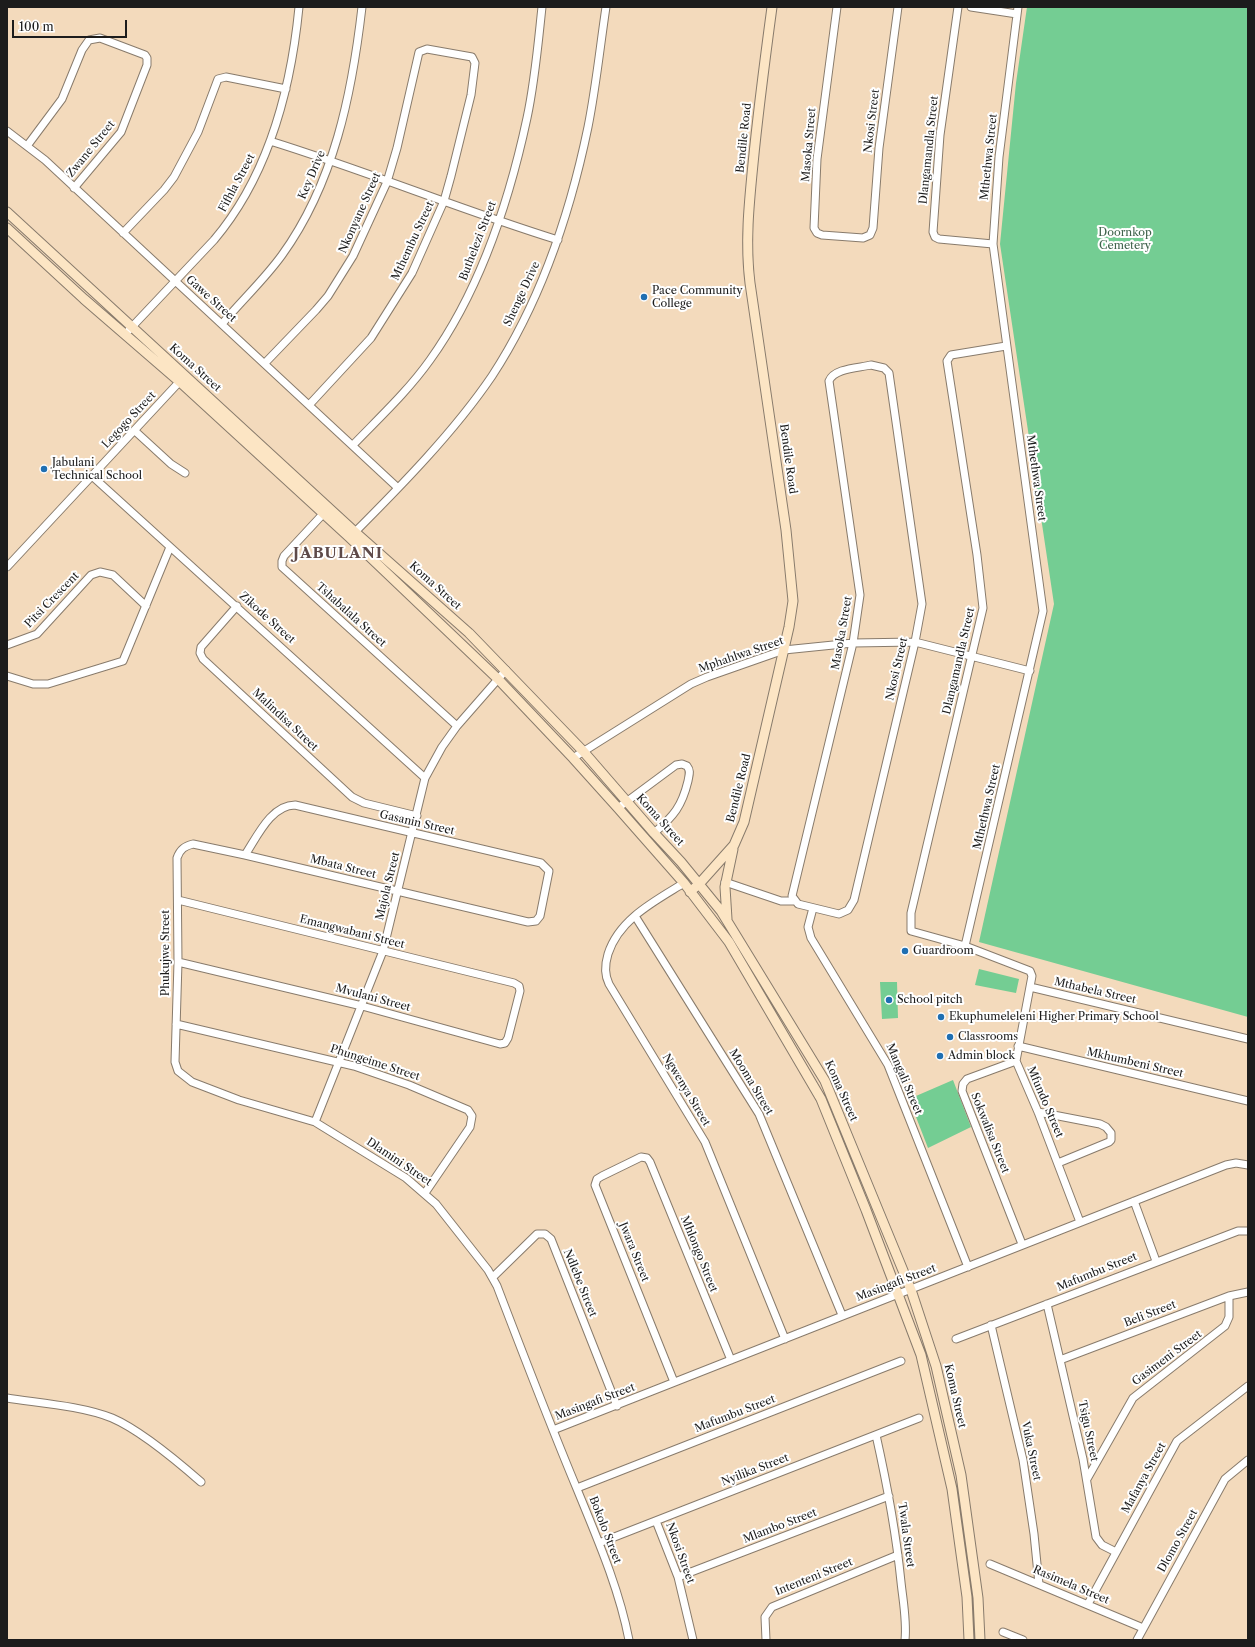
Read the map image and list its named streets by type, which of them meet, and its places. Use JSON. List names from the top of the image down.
{
  "streets": {
    "main road": ["Bendile Road", "Koma Street"],
    "street": [
      "Nkosi Street",
      "Masoka Street",
      "Zwane Street",
      "Dlangamandla Street",
      "Mthethwa Street",
      "Key Drive",
      "Fifhla Street",
      "Nkonyane Street",
      "Mthembu Street",
      "Buthelezi Street",
      "Shenge Drive",
      "Gawe Street",
      "Legogo Street",
      "Pitsi Crescent",
      "Tshabalala Street",
      "Zikode Street",
      "Mphahlwa Street",
      "Malindisa Street",
      "Gasanin Street",
      "Mbata Street",
      "Majola Street",
      "Emangwabani Street",
      "Phukujwe Street",
      "Mthabela Street",
      "Mvulani Street",
      "Phungeime Street",
      "Mkhumbeni Street",
      "Mangali Street",
      "Mooma Street",
      "Ngwenya Street",
      "Mfundo Street",
      "Sokwalisa Street",
      "Dlamini Street",
      "Jwara Street",
      "Mhlongo Street",
      "Mafumbu Street",
      "Ndlebe Street",
      "Masingafi Street",
      "Beli Street",
      "Gasimeni Street",
      "Tsigu Street",
      "Vuka Street",
      "Nyilika Street",
      "Mafanya Street",
      "Mlambo Street",
      "Bokolo Street",
      "Twala Street",
      "Dlomo Street",
      "Intenteni Street",
      "Rasimela Street"
    ]
  },
  "crossings": [
    ["Nkosi Street", "Masoka Street"],
    ["Nkosi Street", "Mphahlwa Street"],
    ["Nkosi Street", "Mangali Street"],
    ["Nkosi Street", "Nyilika Street"],
    ["Nkosi Street", "Mlambo Street"],
    ["Bendile Road", "Koma Street"],
    ["Bendile Road", "Mphahlwa Street"],
    ["Masoka Street", "Mphahlwa Street"],
    ["Zwane Street", "Gawe Street"],
    ["Dlangamandla Street", "Mthethwa Street"],
    ["Dlangamandla Street", "Mphahlwa Street"],
    ["Mthethwa Street", "Mphahlwa Street"],
    ["Key Drive", "Gawe Street"],
    ["Fifhla Street", "Gawe Street"],
    ["Fifhla Street", "Koma Street"],
    ["Nkonyane Street", "Mthembu Street"],
    ["Nkonyane Street", "Gawe Street"],
    ["Mthembu Street", "Gawe Street"],
    ["Buthelezi Street", "Gawe Street"],
    ["Shenge Drive", "Gawe Street"],
    ["Shenge Drive", "Koma Street"],
    ["Koma Street", "Legogo Street"],
    ["Koma Street", "Tshabalala Street"],
    ["Koma Street", "Mphahlwa Street"],
    ["Koma Street", "Majola Street"],
    ["Koma Street", "Ngwenya Street"],
    ["Koma Street", "Masingafi Street"],
    ["Legogo Street", "Zikode Street"],
    ["Tshabalala Street", "Majola Street"],
    ["Zikode Street", "Malindisa Street"],
    ["Zikode Street", "Majola Street"],
    ["Malindisa Street", "Majola Street"],
    ["Gasanin Street", "Mbata Street"],
    ["Gasanin Street", "Majola Street"],
    ["Mbata Street", "Majola Street"],
    ["Mbata Street", "Phukujwe Street"],
    ["Majola Street", "Emangwabani Street"],
    ["Majola Street", "Mvulani Street"],
    ["Majola Street", "Phungeime Street"],
    ["Majola Street", "Dlamini Street"],
    ["Emangwabani Street", "Phukujwe Street"],
    ["Emangwabani Street", "Mvulani Street"],
    ["Phukujwe Street", "Mvulani Street"],
    ["Phukujwe Street", "Phungeime Street"],
    ["Phukujwe Street", "Dlamini Street"],
    ["Mthabela Street", "Mfundo Street"],
    ["Phungeime Street", "Dlamini Street"],
    ["Mkhumbeni Street", "Mfundo Street"],
    ["Mangali Street", "Masingafi Street"],
    ["Mooma Street", "Ngwenya Street"],
    ["Mooma Street", "Masingafi Street"],
    ["Ngwenya Street", "Masingafi Street"],
    ["Mfundo Street", "Sokwalisa Street"],
    ["Mfundo Street", "Masingafi Street"],
    ["Sokwalisa Street", "Masingafi Street"],
    ["Dlamini Street", "Ndlebe Street"],
    ["Dlamini Street", "Masingafi Street"],
    ["Dlamini Street", "Bokolo Street"],
    ["Jwara Street", "Mhlongo Street"],
    ["Jwara Street", "Masingafi Street"],
    ["Mhlongo Street", "Masingafi Street"],
    ["Mafumbu Street", "Tsigu Street"],
    ["Mafumbu Street", "Vuka Street"],
    ["Mafumbu Street", "Bokolo Street"],
    ["Ndlebe Street", "Masingafi Street"],
    ["Masingafi Street", "Bokolo Street"],
    ["Beli Street", "Gasimeni Street"],
    ["Beli Street", "Tsigu Street"],
    ["Gasimeni Street", "Tsigu Street"],
    ["Tsigu Street", "Mafanya Street"],
    ["Vuka Street", "Rasimela Street"],
    ["Nyilika Street", "Bokolo Street"],
    ["Nyilika Street", "Twala Street"],
    ["Mafanya Street", "Rasimela Street"],
    ["Mlambo Street", "Twala Street"],
    ["Twala Street", "Intenteni Street"],
    ["Dlomo Street", "Rasimela Street"]
  ],
  "districts": ["JABULANI"],
  "parks": ["Doornkop Cemetery"],
  "places": [
    "Pace Community College",
    "Jabulani Technical School",
    "Guardroom",
    "School pitch",
    "Ekuphumeleleni Higher Primary School",
    "Classrooms",
    "Admin block"
  ],
  "scale_bar": "100 m"
}
